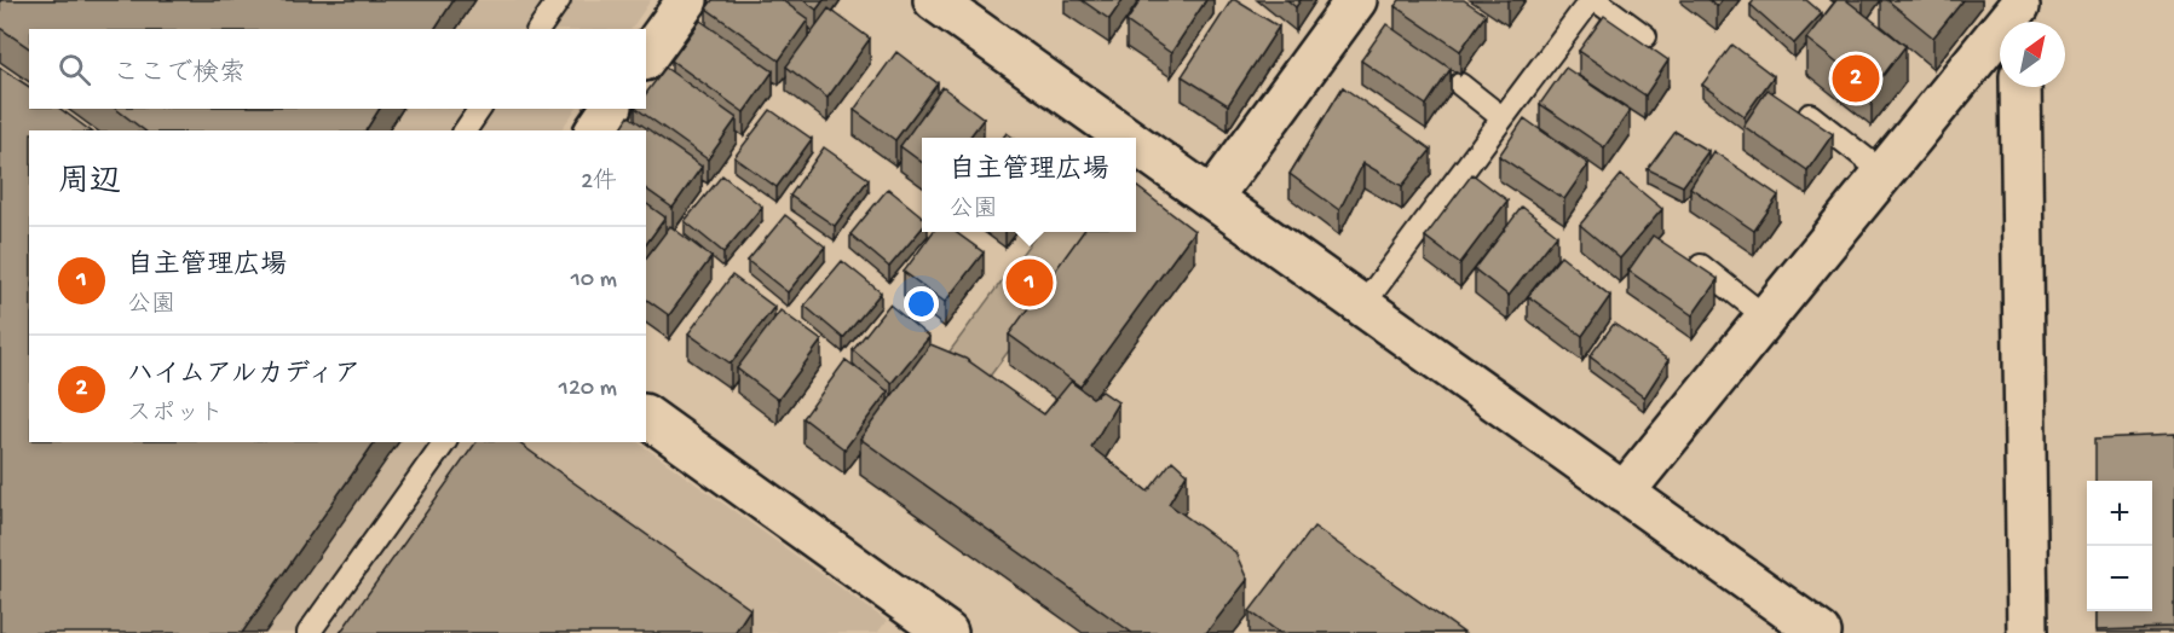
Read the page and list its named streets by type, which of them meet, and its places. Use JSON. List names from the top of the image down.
{
  "north": "top right",
  "page": {
    "search": "ここで検索",
    "pins": ["2", "1"],
    "heading": ["周辺", "2件"],
    "popup": ["自主管理広場", "公園"],
    "list": [
      {
        "mark": "1",
        "name": "自主管理広場",
        "note": "公園",
        "value": "10 m"
      },
      {
        "mark": "2",
        "name": "ハイムアルカディア",
        "note": "スポット",
        "value": "120 m"
      }
    ],
    "map_buttons": ["+", "−"]
  }
}
